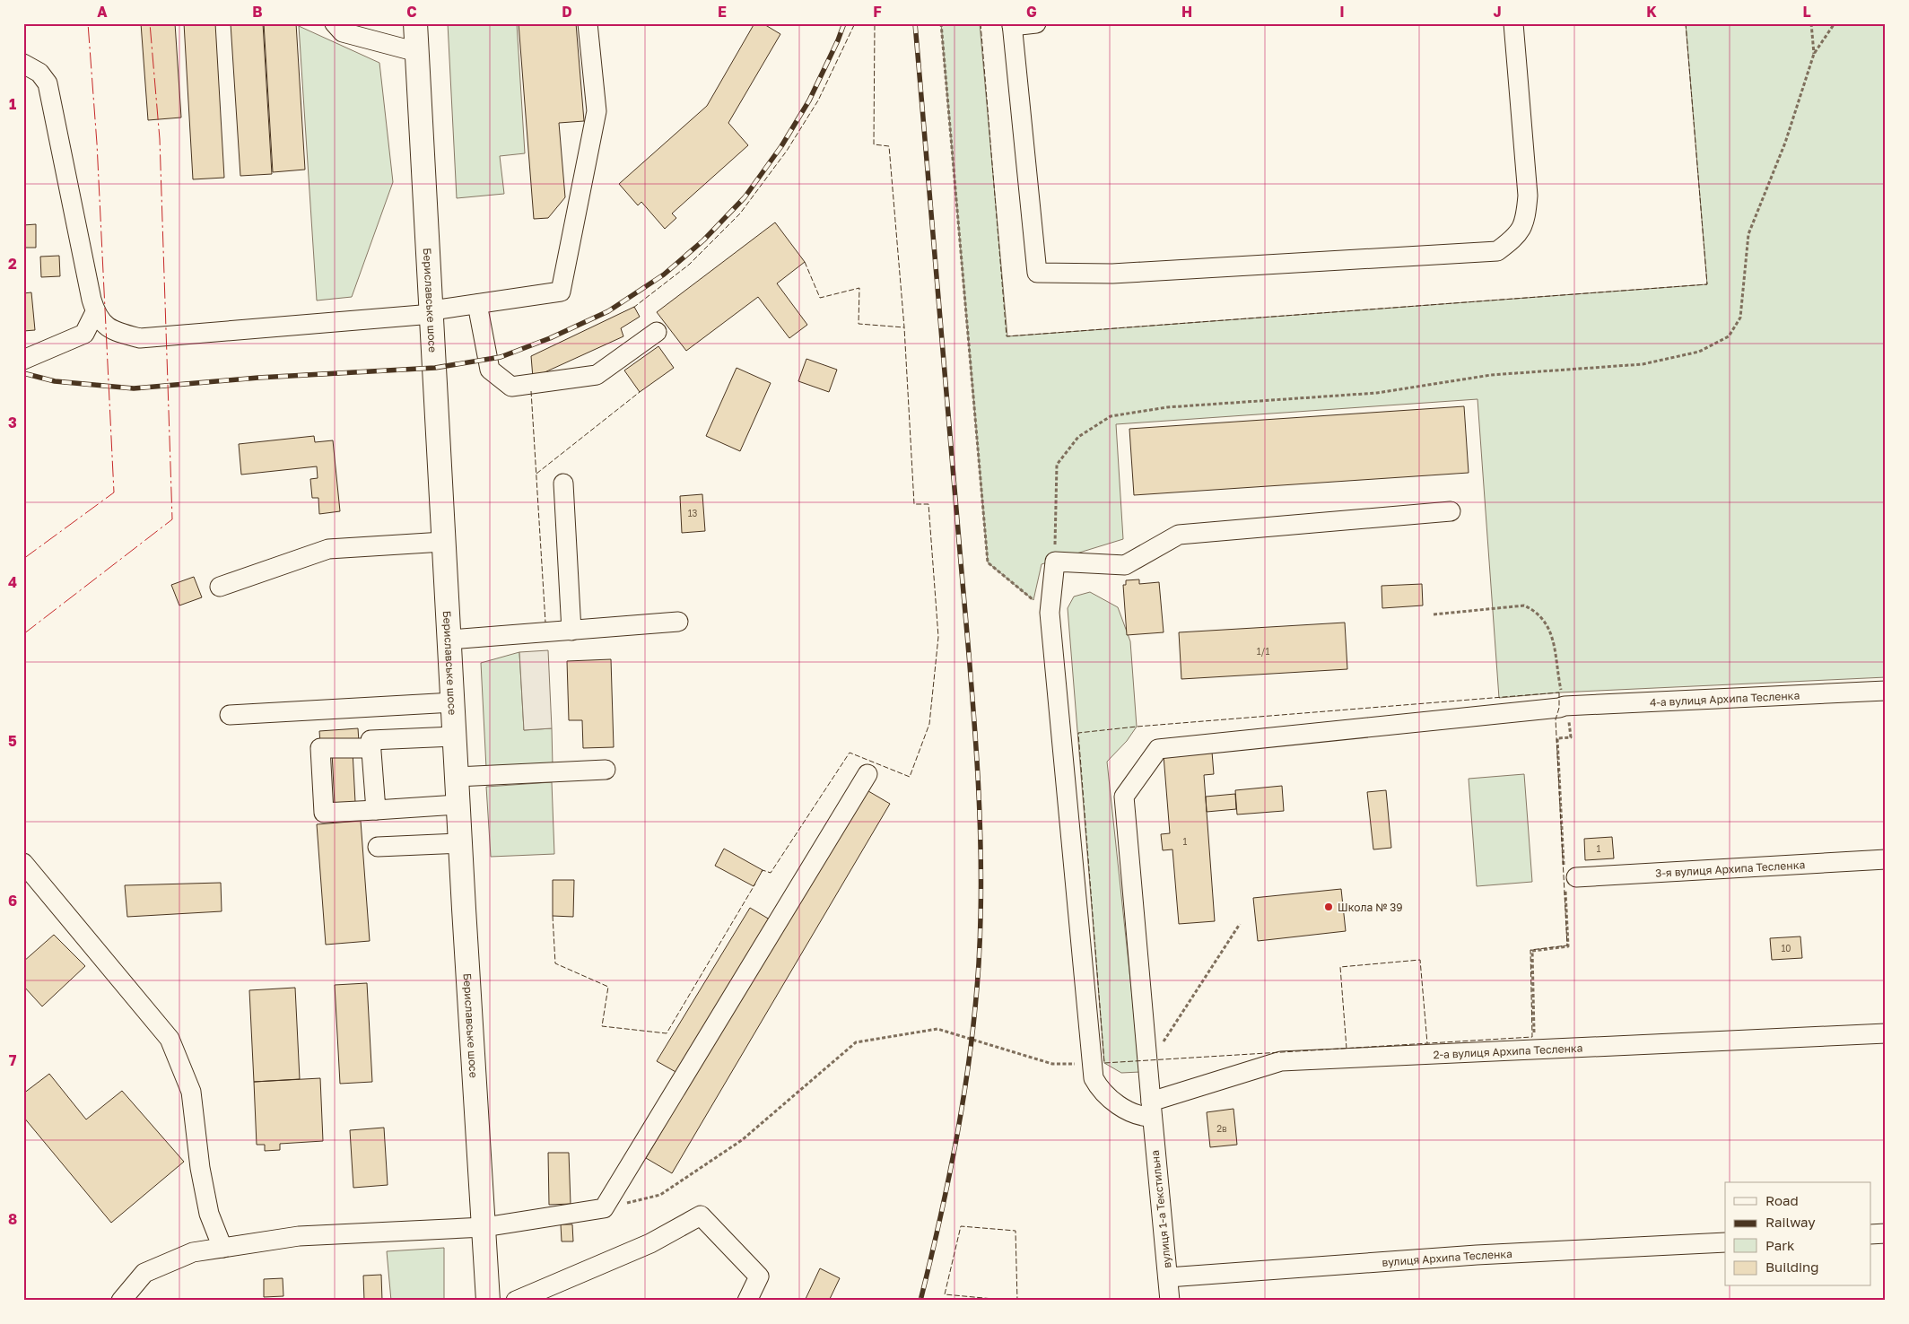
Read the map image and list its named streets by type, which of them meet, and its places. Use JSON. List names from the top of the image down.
{
  "streets": {
    "main road": ["Бериславське шосе"],
    "street": [
      "4-а вулиця Архипа Тесленка",
      "3-я вулиця Архипа Тесленка",
      "2-а вулиця Архипа Тесленка",
      "вулиця 1-а Текстильна",
      "вулиця Архипа Тесленка"
    ]
  },
  "crossings": [
    ["4-а вулиця Архипа Тесленка", "вулиця 1-а Текстильна"],
    ["2-а вулиця Архипа Тесленка", "вулиця 1-а Текстильна"],
    ["вулиця 1-а Текстильна", "вулиця Архипа Тесленка"]
  ],
  "places": ["Школа № 39"],
  "house_numbers": [
    "13",
    "1/1",
    "1",
    "1",
    "10",
    "2в"
  ],
  "legend": [
    "Road",
    "Railway",
    "Park",
    "Building"
  ],
  "grid": {
    "columns": [
      "A",
      "B",
      "C",
      "D",
      "E",
      "F",
      "G",
      "H",
      "I",
      "J",
      "K",
      "L"
    ],
    "rows": [
      "1",
      "2",
      "3",
      "4",
      "5",
      "6",
      "7",
      "8"
    ]
  }
}
